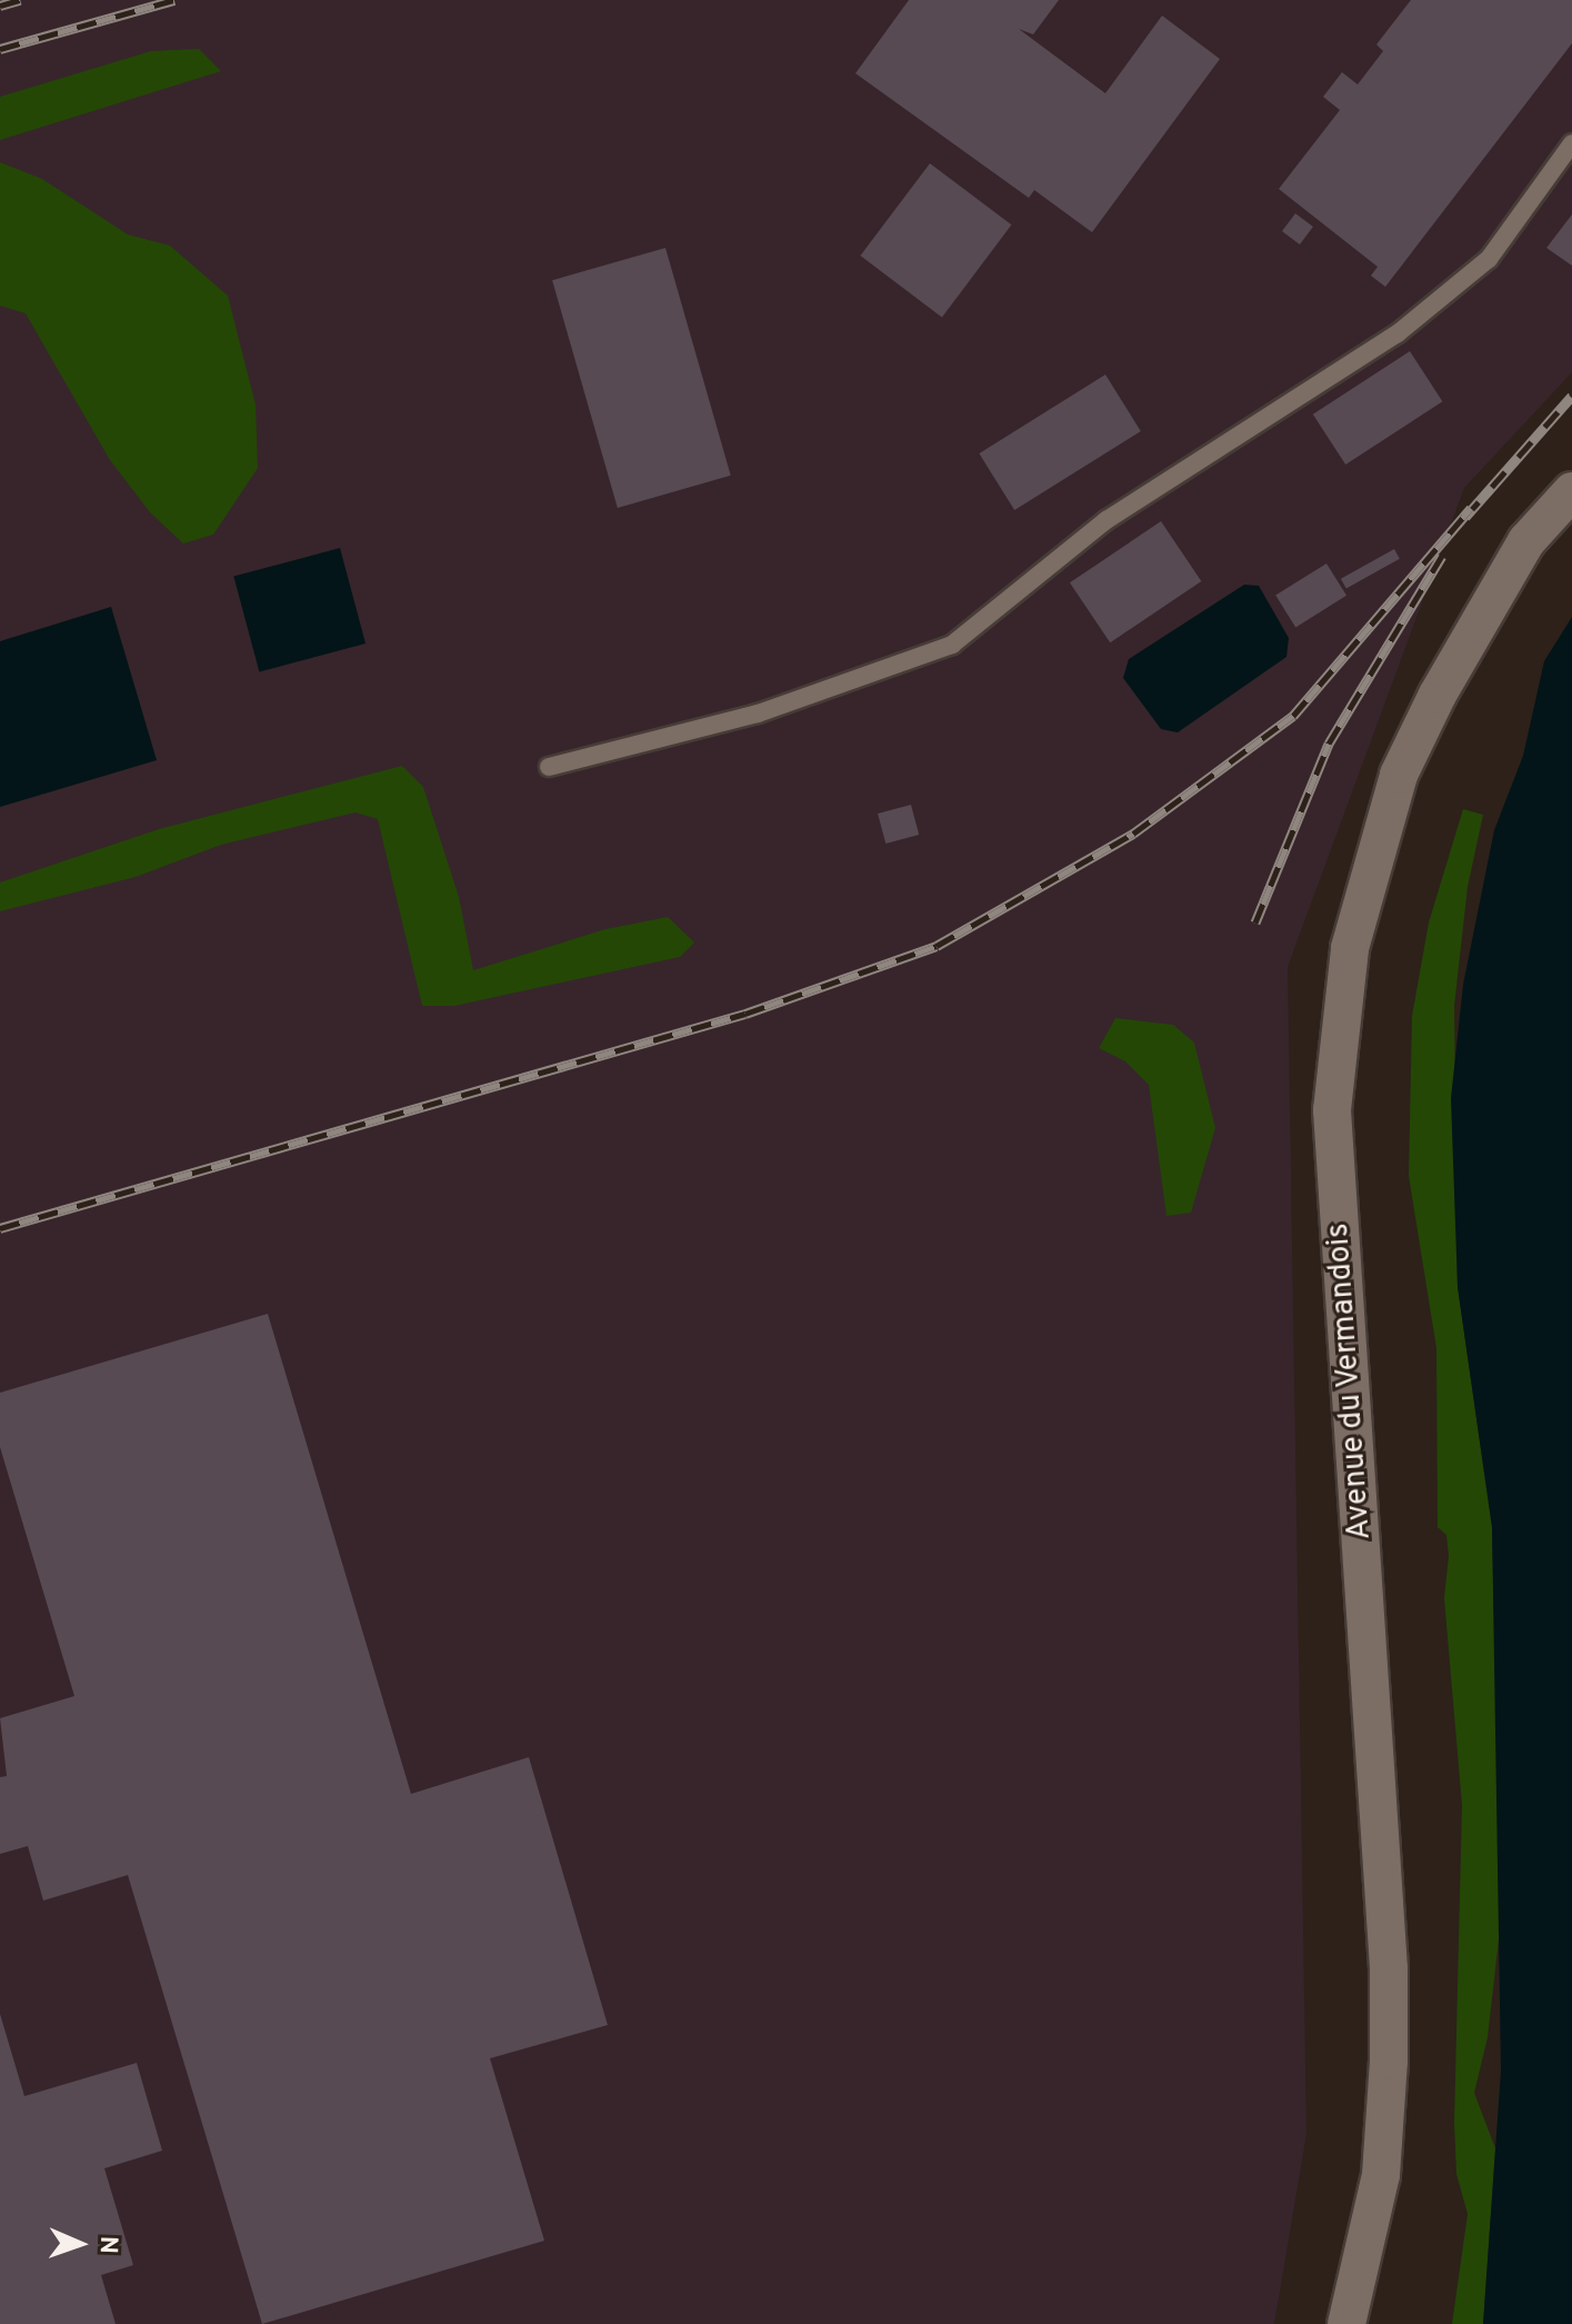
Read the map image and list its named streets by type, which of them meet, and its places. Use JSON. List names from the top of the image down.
{
  "streets": {
    "street": ["Avenue du Vermandois"]
  },
  "north": "right"
}
